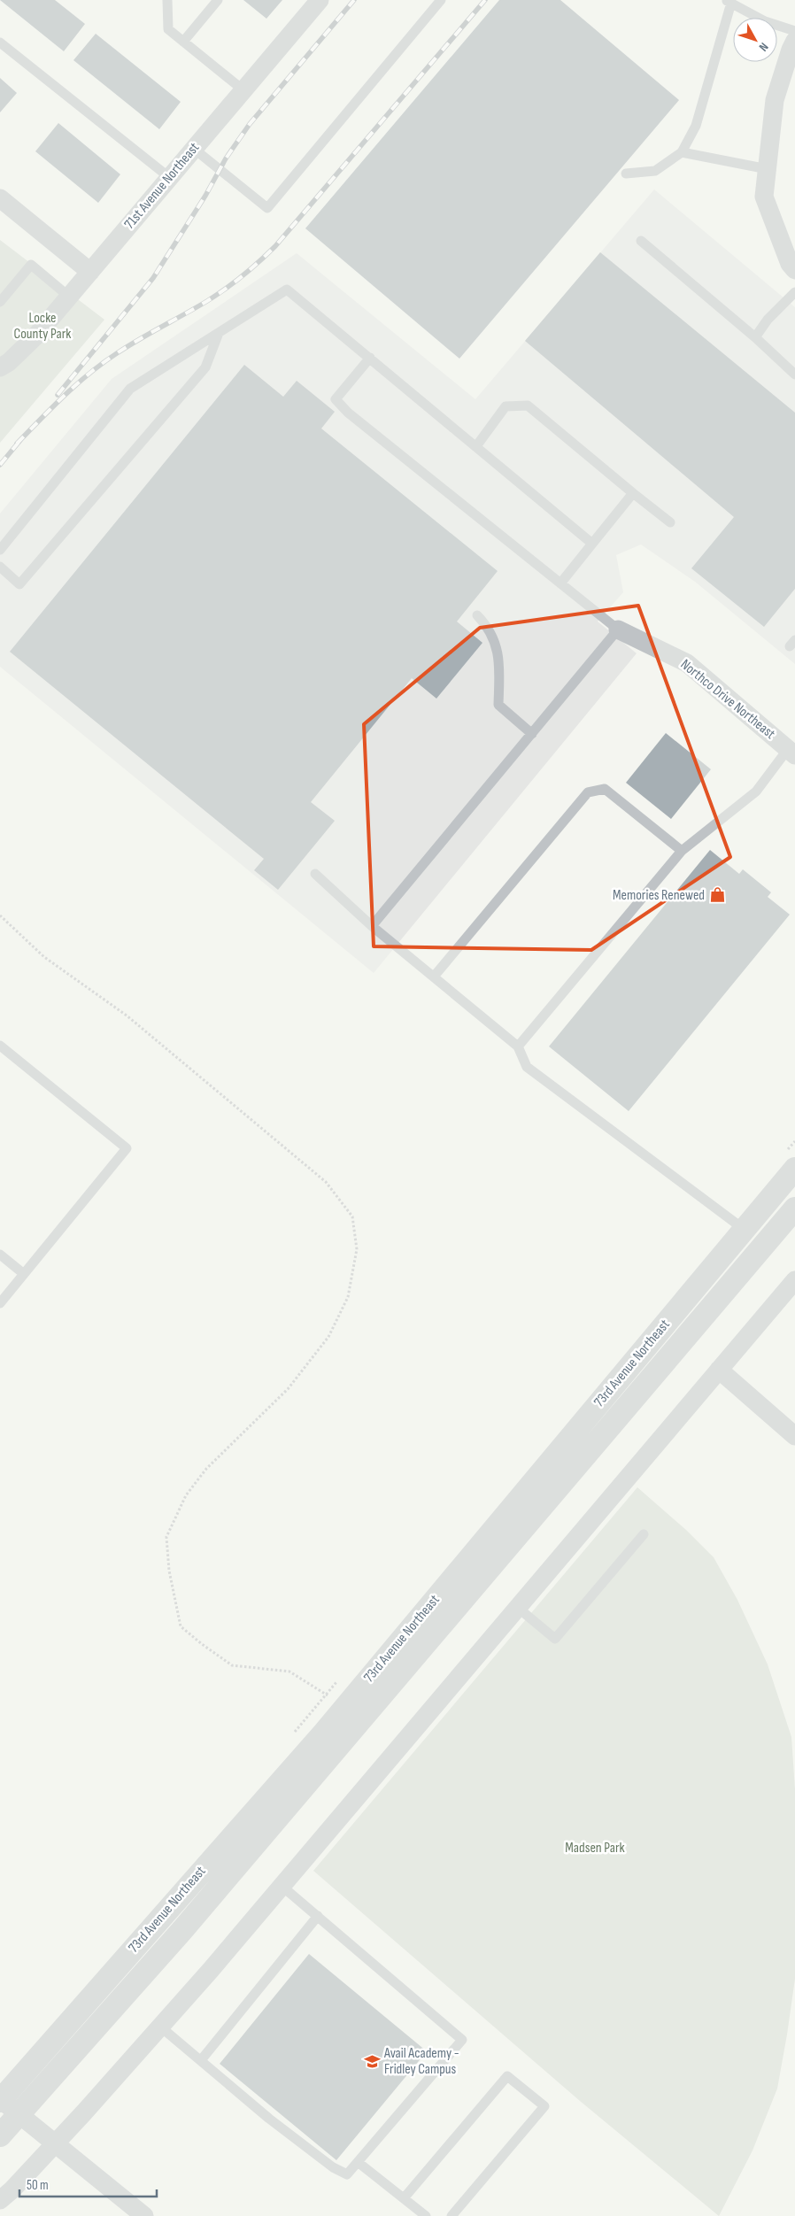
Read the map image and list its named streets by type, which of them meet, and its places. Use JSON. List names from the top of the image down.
{
  "streets": {
    "street": ["71st Avenue Northeast", "Northco Drive Northeast", "73rd Avenue Northeast"]
  },
  "parks": ["Locke County Park", "Madsen Park"],
  "places": {
    "shop": ["Memories Renewed"],
    "school or university": ["Avail Academy - Fridley Campus"]
  },
  "scale_bar": "50 m",
  "north": "bottom right"
}
